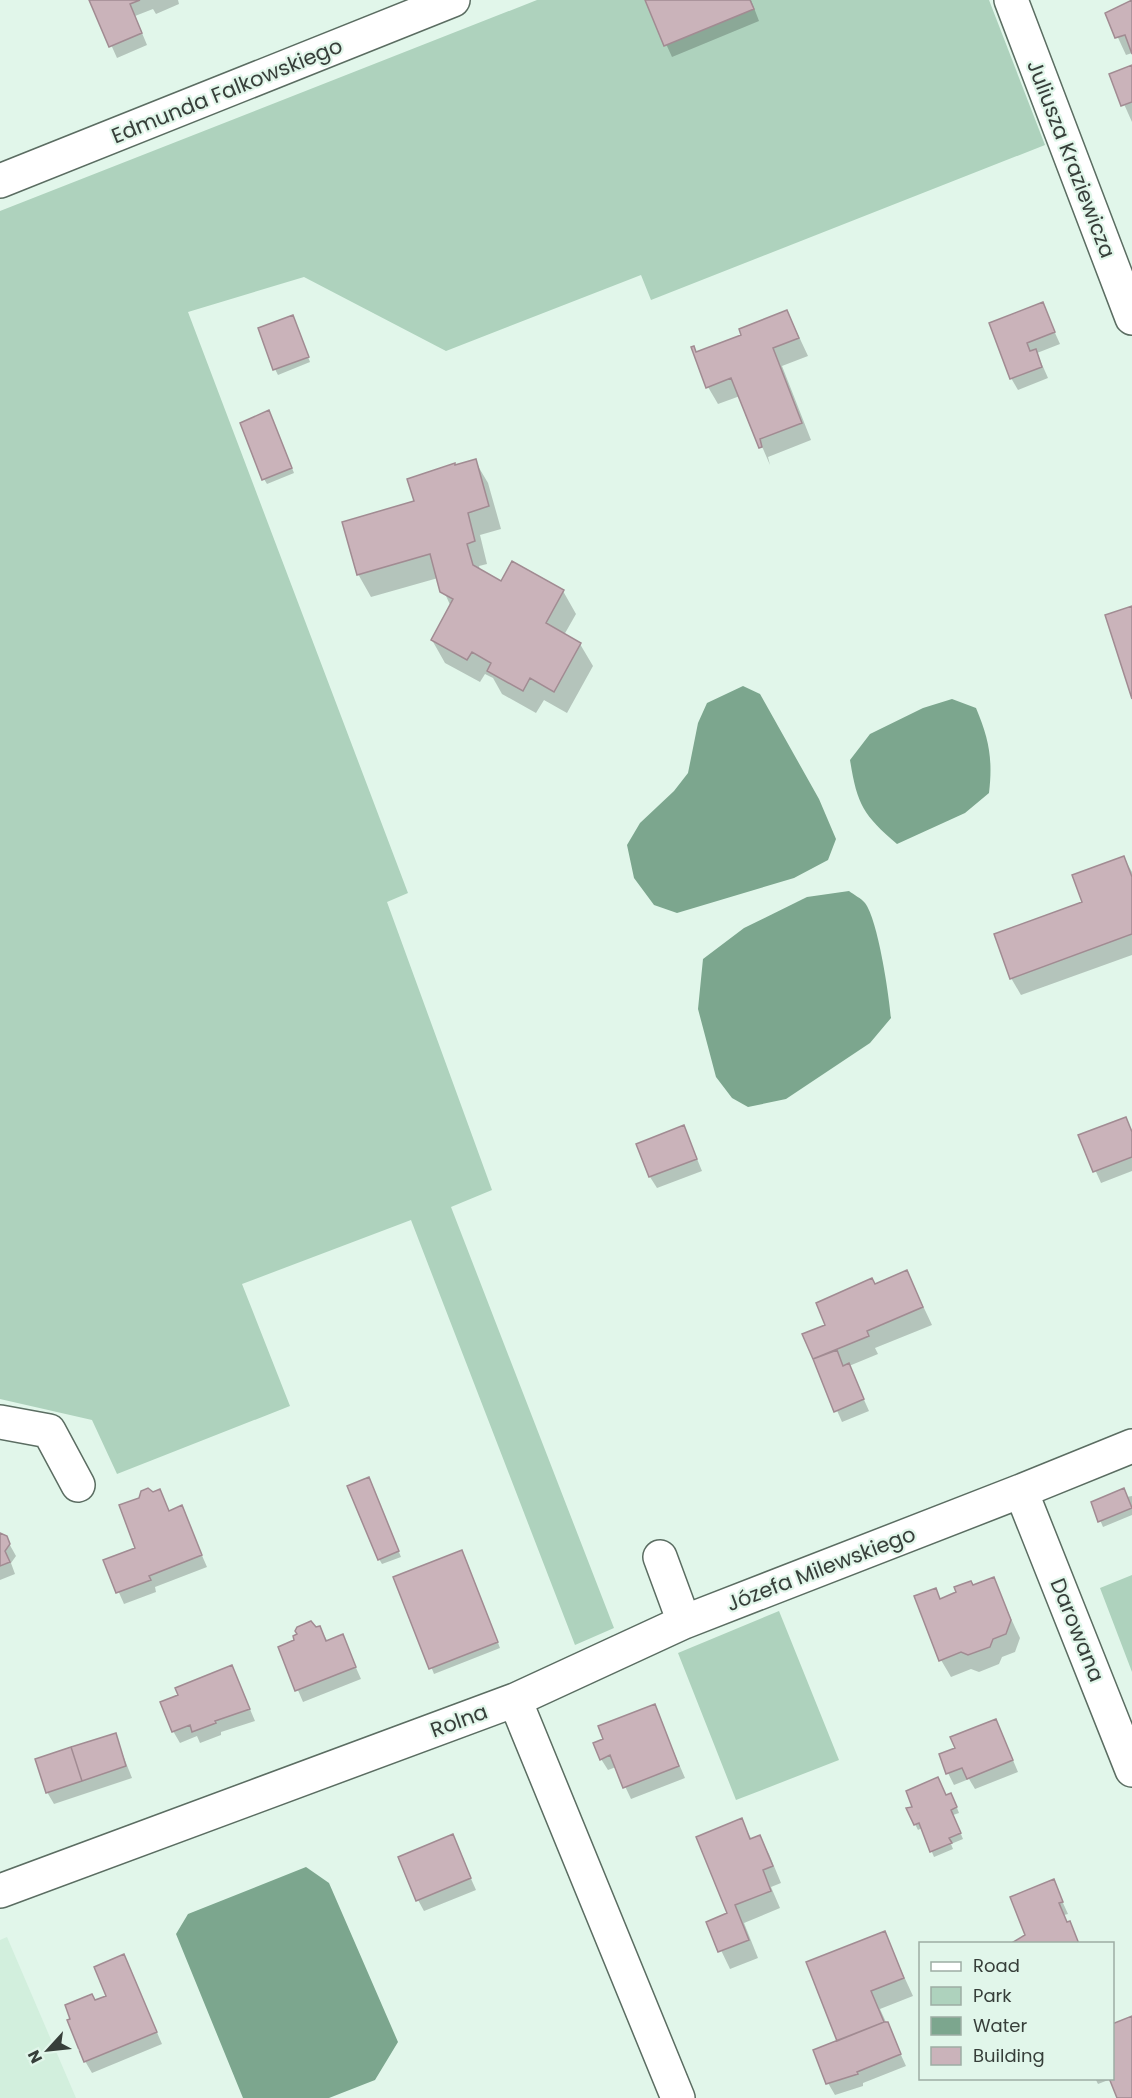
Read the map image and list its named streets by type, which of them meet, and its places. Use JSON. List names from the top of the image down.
{
  "streets": {
    "street": [
      "Edmunda Falkowskiego",
      "Juliusza Kraziewicza",
      "Józefa Milewskiego",
      "Darowana",
      "Rolna"
    ]
  },
  "crossings": [
    ["Józefa Milewskiego", "Darowana"],
    ["Józefa Milewskiego", "Rolna"]
  ],
  "legend": [
    "Road",
    "Park",
    "Water",
    "Building"
  ],
  "north": "bottom left"
}
